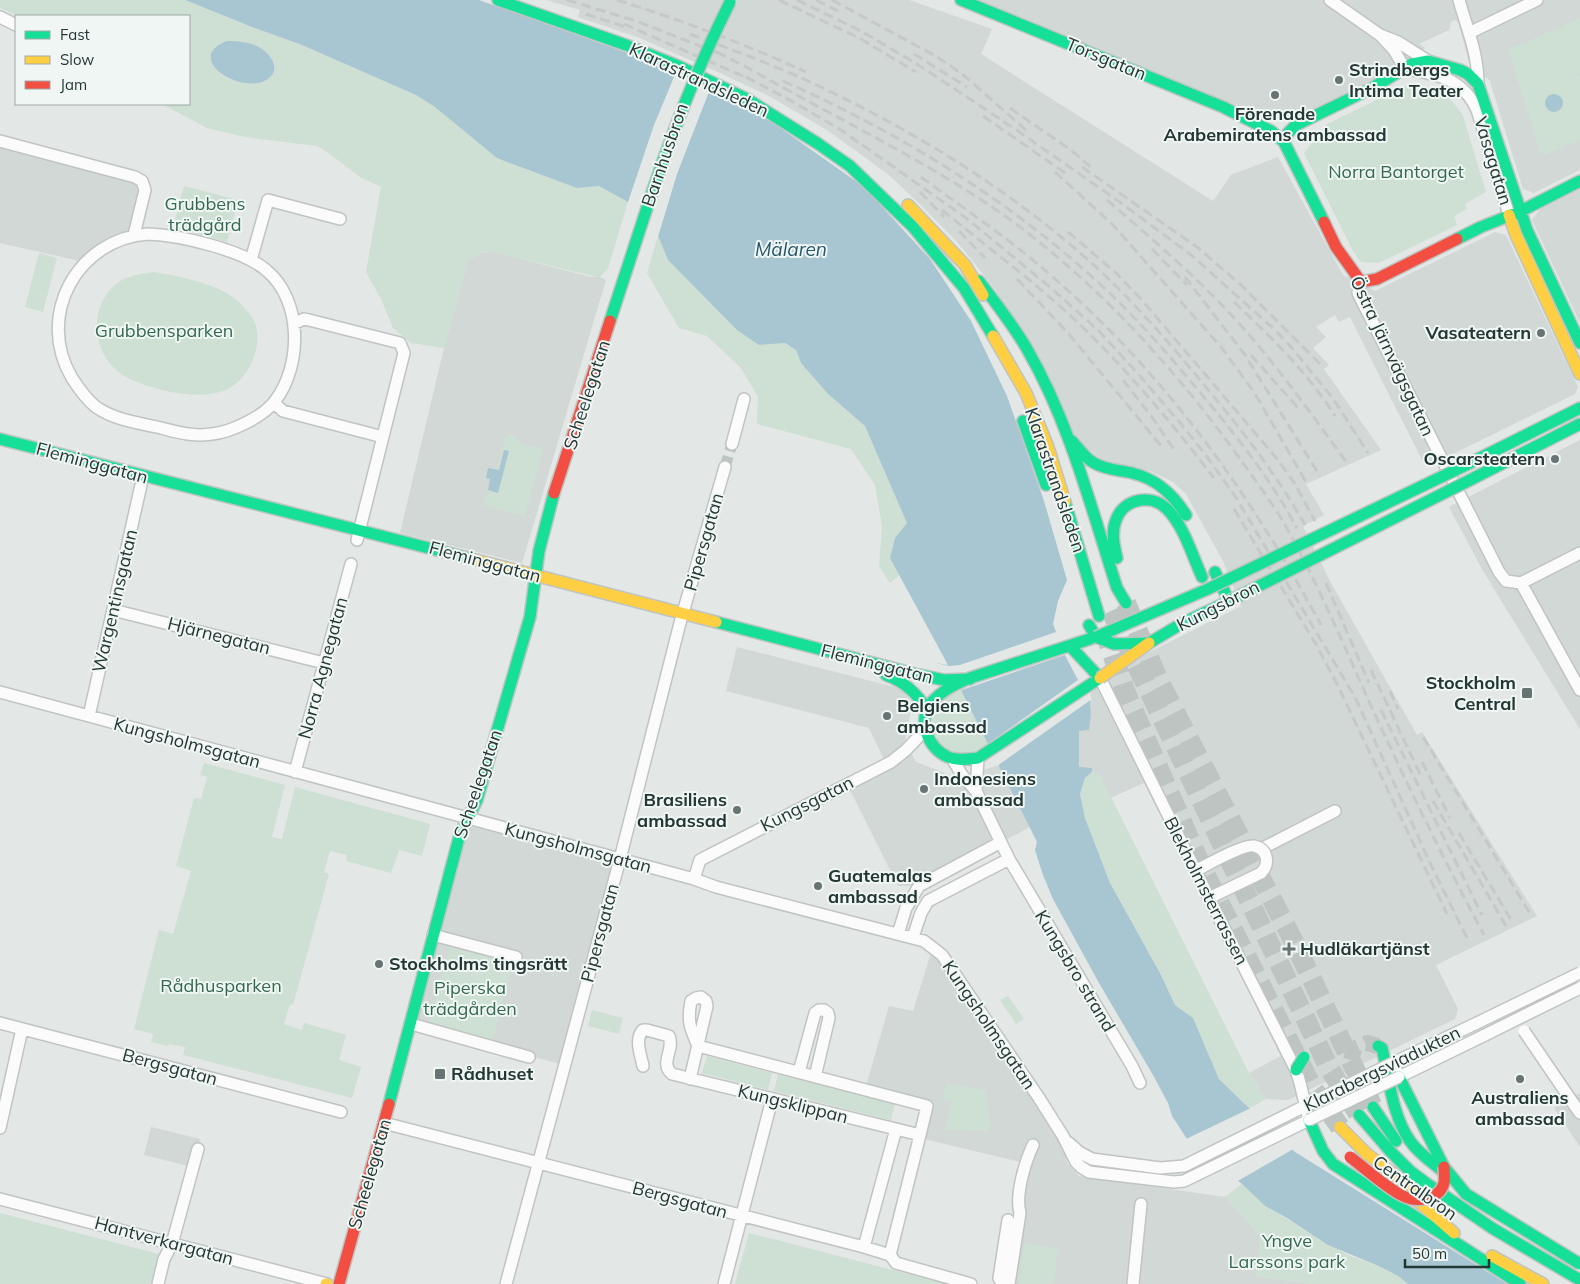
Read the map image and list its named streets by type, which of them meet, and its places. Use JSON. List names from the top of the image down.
{
  "streets": {
    "main road": [
      "Torsgatan",
      "Klarastrandsleden",
      "Barnhusbron",
      "Vasagatan",
      "Östra Järnvägsgatan",
      "Scheelegatan",
      "Fleminggatan",
      "Kungsbron",
      "Centralbron"
    ],
    "street": [
      "Pipersgatan",
      "Wargentinsgatan",
      "Hjärnegatan",
      "Norra Agnegatan",
      "Kungsholmsgatan",
      "Kungsgatan",
      "Blekholmsterrassen",
      "Kungsbro strand",
      "Bergsgatan",
      "Klarabergsviadukten",
      "Kungsklippan",
      "Hantverkargatan"
    ]
  },
  "crossings": [
    ["Torsgatan", "Östra Järnvägsgatan"],
    ["Barnhusbron", "Scheelegatan"],
    ["Scheelegatan", "Fleminggatan"],
    ["Scheelegatan", "Kungsholmsgatan"],
    ["Scheelegatan", "Bergsgatan"],
    ["Fleminggatan", "Pipersgatan"],
    ["Fleminggatan", "Wargentinsgatan"],
    ["Fleminggatan", "Kungsbron"],
    ["Pipersgatan", "Kungsholmsgatan"],
    ["Pipersgatan", "Bergsgatan"],
    ["Wargentinsgatan", "Hjärnegatan"],
    ["Wargentinsgatan", "Kungsholmsgatan"],
    ["Kungsbron", "Blekholmsterrassen"],
    ["Hjärnegatan", "Norra Agnegatan"],
    ["Norra Agnegatan", "Kungsholmsgatan"],
    ["Kungsholmsgatan", "Kungsgatan"],
    ["Kungsholmsgatan", "Klarabergsviadukten"],
    ["Blekholmsterrassen", "Klarabergsviadukten"]
  ],
  "water": ["Mälaren"],
  "parks": [
    "Norra Bantorget",
    "Grubbens trädgård",
    "Grubbensparken",
    "Rådhusparken",
    "Piperska trädgården",
    "Yngve Larssons park"
  ],
  "places": {
    "other": [
      "Strindbergs Intima Teater",
      "Förenade Arabemiratens ambassad",
      "Vasateatern",
      "Oscarsteatern",
      "Belgiens ambassad",
      "Indonesiens ambassad",
      "Brasiliens ambassad",
      "Guatemalas ambassad",
      "Stockholms tingsrätt",
      "Australiens ambassad"
    ],
    "transit": ["Stockholm Central", "Rådhuset"],
    "health": ["Hudläkartjänst"]
  },
  "legend": ["Fast", "Slow", "Jam"],
  "scale_bar": "50 m"
}
